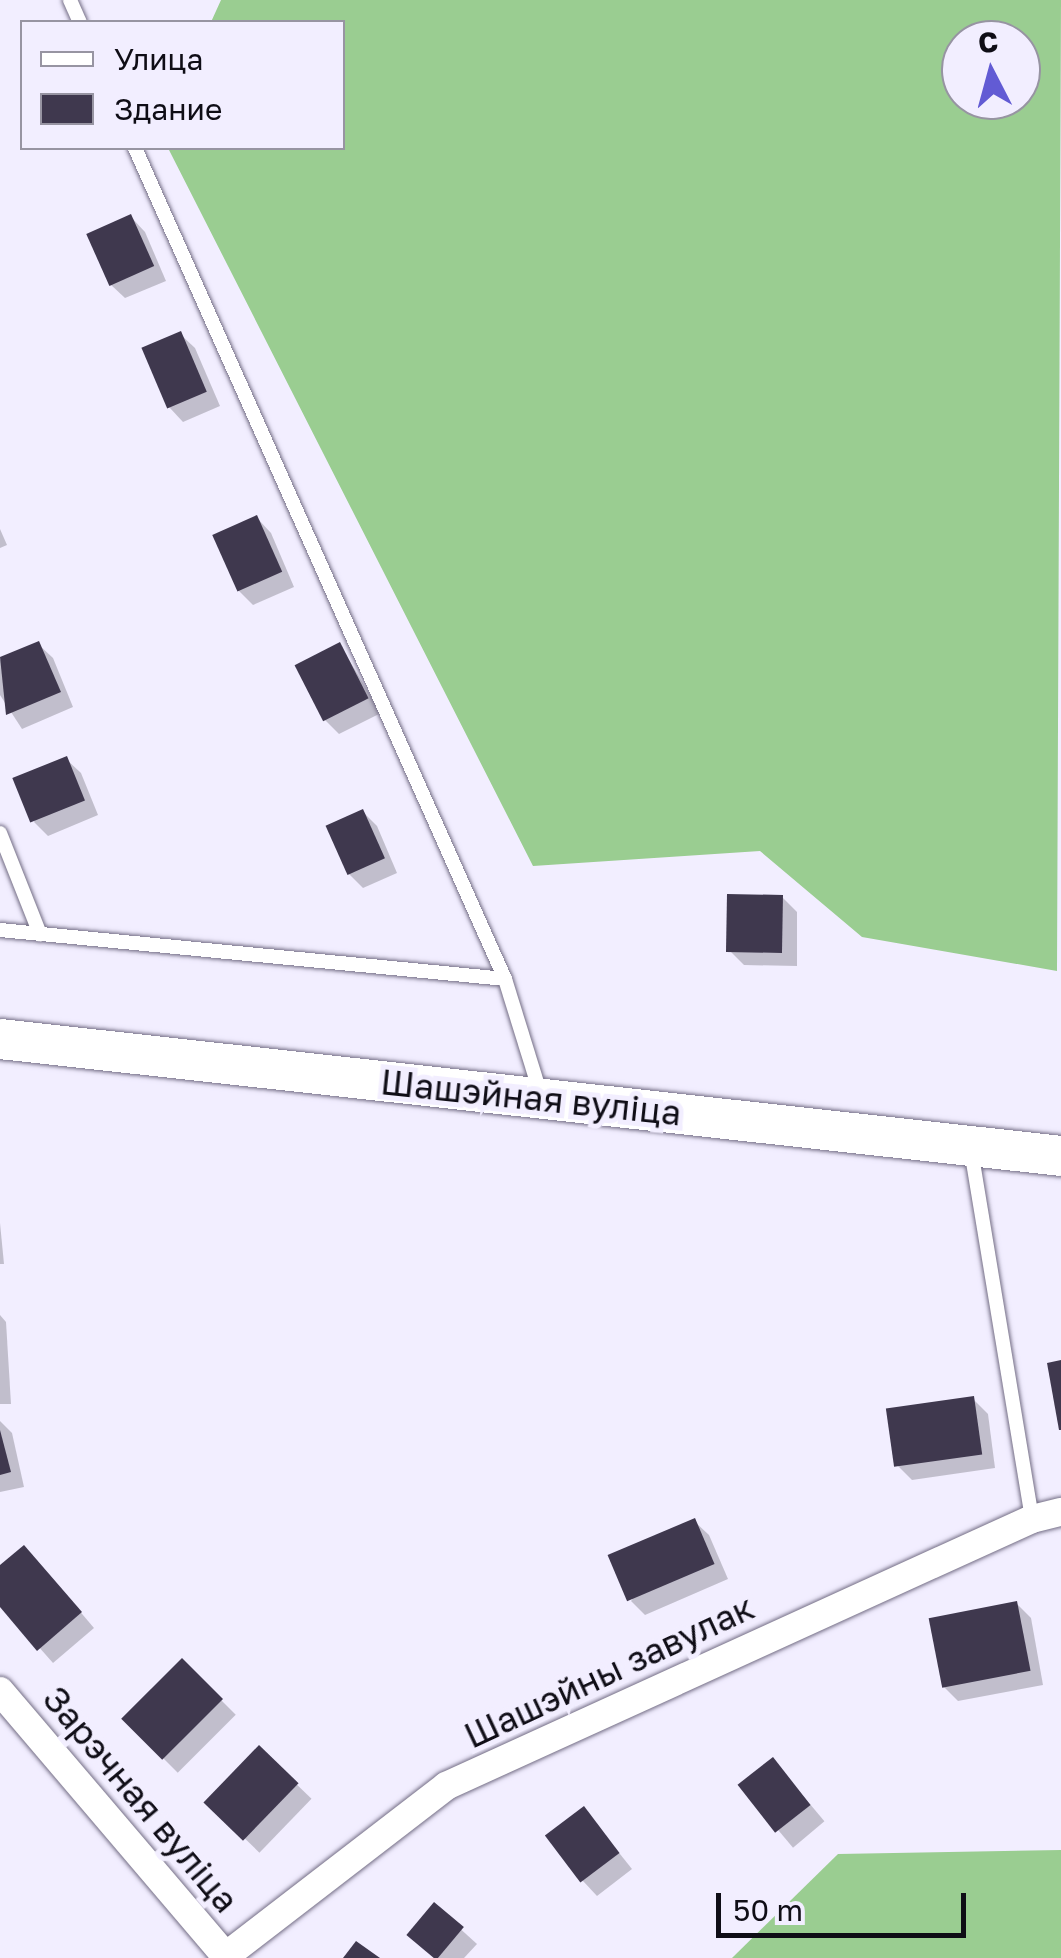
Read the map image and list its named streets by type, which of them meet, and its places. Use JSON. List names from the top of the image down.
{
  "streets": {
    "main road": ["Шашэйная вуліца"],
    "street": ["Шашэйны завулак", "Зарэчная вуліца"]
  },
  "crossings": [
    ["Шашэйны завулак", "Зарэчная вуліца"]
  ],
  "legend": ["Улица", "Здание"],
  "scale_bar": "50 m",
  "north": "top"
}
